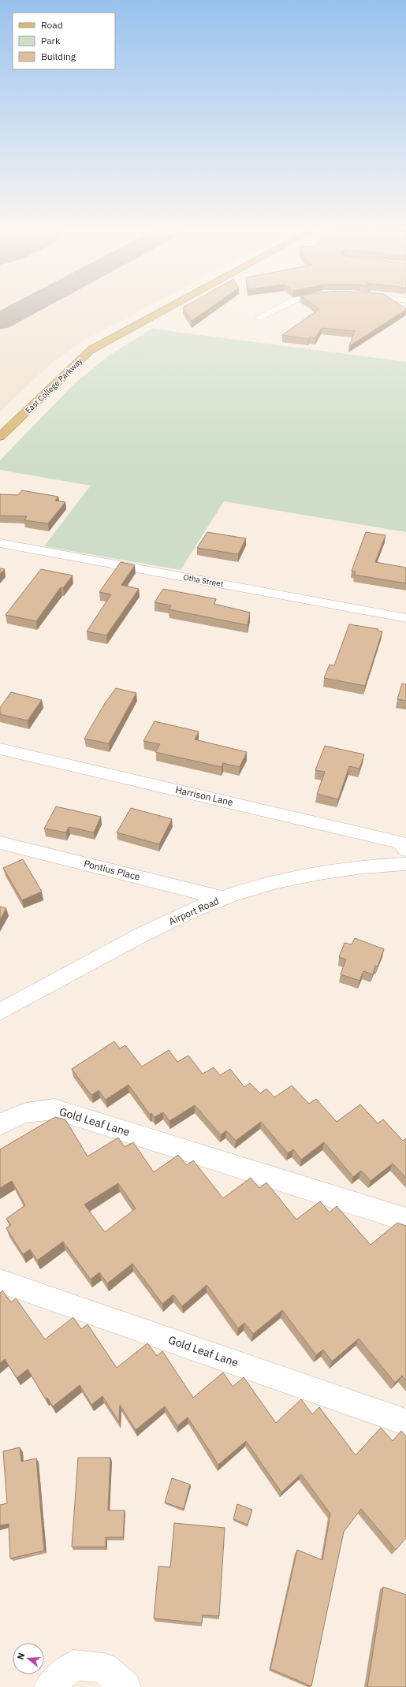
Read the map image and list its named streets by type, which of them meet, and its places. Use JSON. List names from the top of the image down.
{
  "streets": {
    "main road": ["East College Parkway"],
    "street": [
      "Otha Street",
      "Harrison Lane",
      "Pontius Place",
      "Airport Road",
      "Gold Leaf Lane"
    ]
  },
  "crossings": [
    ["Pontius Place", "Airport Road"]
  ],
  "legend": ["Road", "Park", "Building"],
  "north": "left"
}
